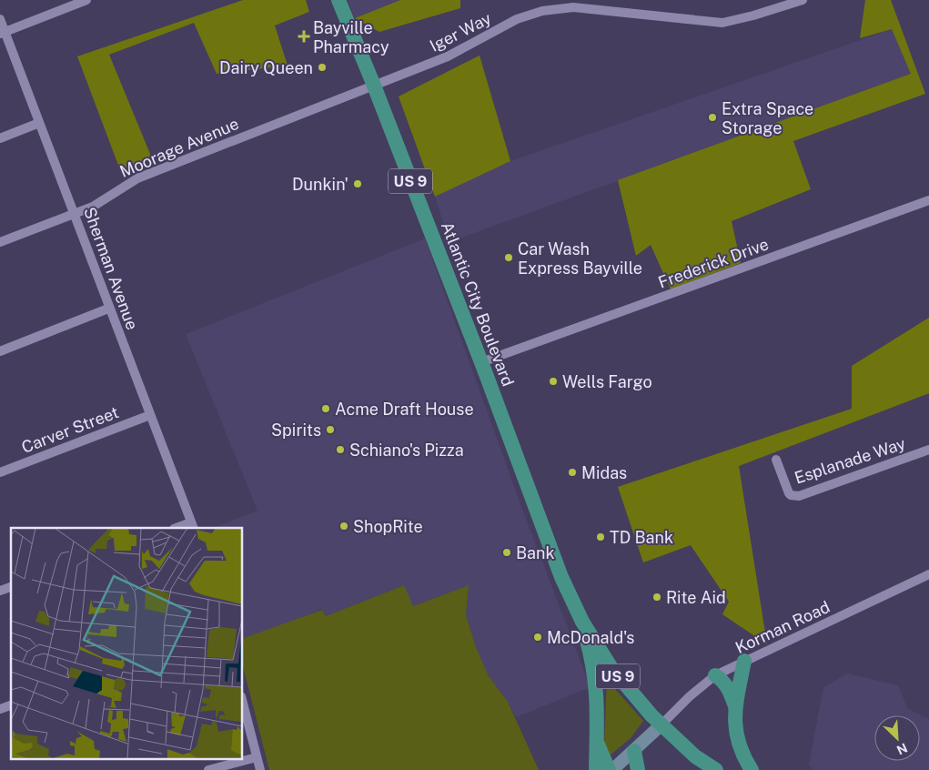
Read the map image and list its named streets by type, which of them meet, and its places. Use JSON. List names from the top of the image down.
{
  "streets": {
    "highway": ["US 9", "Atlantic City Boulevard"],
    "street": [
      "Iger Way",
      "Moorage Avenue",
      "Frederick Drive",
      "Sherman Avenue",
      "Carver Street",
      "Esplanade Way",
      "Korman Road"
    ]
  },
  "crossings": [
    ["Iger Way", "Moorage Avenue"],
    ["Iger Way", "Atlantic City Boulevard"],
    ["Moorage Avenue", "Sherman Avenue"],
    ["Moorage Avenue", "Atlantic City Boulevard"],
    ["US 9", "Atlantic City Boulevard"],
    ["US 9", "Korman Road"],
    ["Frederick Drive", "Atlantic City Boulevard"],
    ["Sherman Avenue", "Carver Street"]
  ],
  "places": {
    "health": ["Bayville Pharmacy"],
    "other": [
      "Dairy Queen",
      "Extra Space Storage",
      "Dunkin'",
      "Car Wash Express Bayville",
      "Wells Fargo",
      "Acme Draft House",
      "Spirits",
      "Schiano's Pizza",
      "Midas",
      "ShopRite",
      "TD Bank",
      "Bank",
      "Rite Aid",
      "McDonald's"
    ]
  },
  "north": "bottom right"
}
